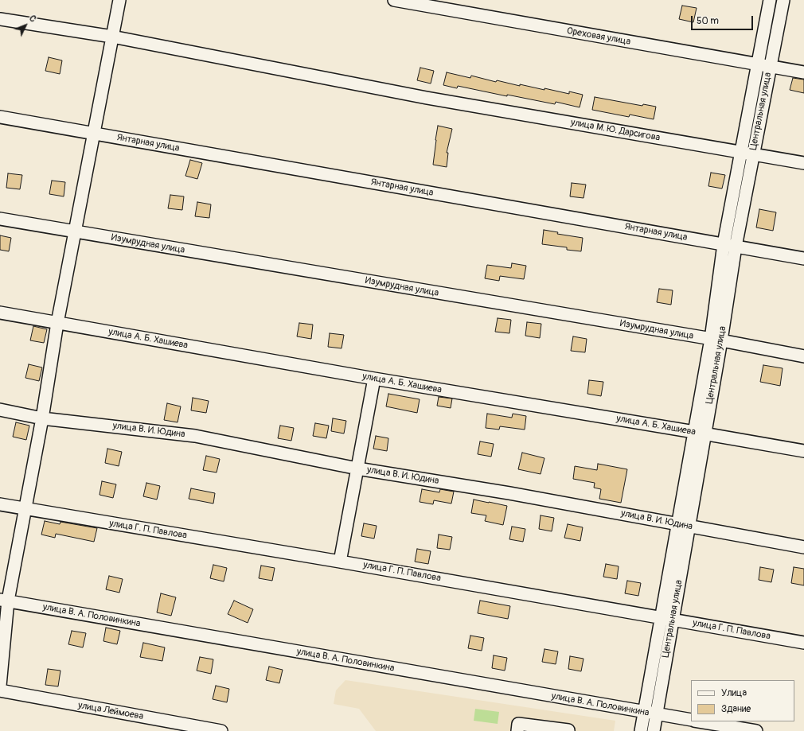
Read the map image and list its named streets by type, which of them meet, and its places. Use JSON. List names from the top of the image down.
{
  "streets": {
    "street": [
      "Ореховая улица",
      "Центральная улица",
      "улица М. Ю. Дарсигова",
      "Янтарная улица",
      "Изумрудная улица",
      "улица А. Б. Хашиева",
      "улица В. И. Юдина",
      "улица Г. П. Павлова",
      "улица В. А. Половинкина",
      "улица Леймоева"
    ]
  },
  "crossings": [
    ["Ореховая улица", "Центральная улица"],
    ["Центральная улица", "улица М. Ю. Дарсигова"],
    ["Центральная улица", "Янтарная улица"],
    ["Центральная улица", "Изумрудная улица"],
    ["Центральная улица", "улица А. Б. Хашиева"],
    ["Центральная улица", "улица В. И. Юдина"],
    ["Центральная улица", "улица Г. П. Павлова"],
    ["Центральная улица", "улица В. А. Половинкина"]
  ],
  "legend": ["Улица", "Здание"],
  "scale_bar": "50 m",
  "north": "top right"
}
